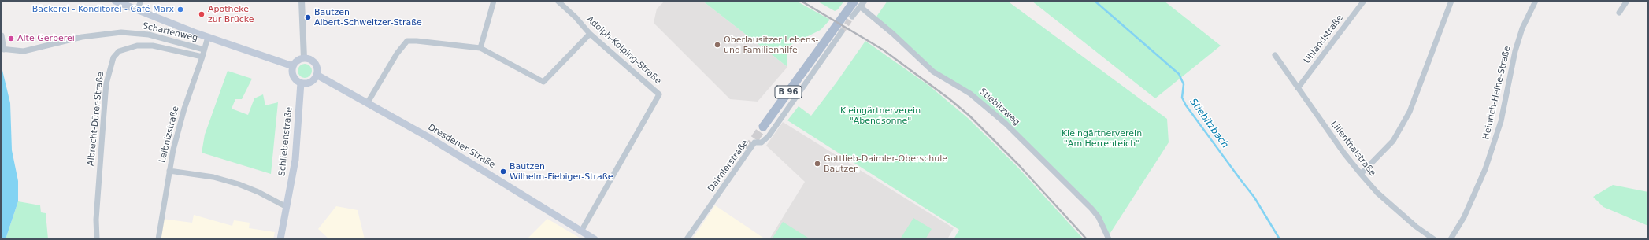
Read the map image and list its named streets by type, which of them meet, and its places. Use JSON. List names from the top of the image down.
{
  "streets": {
    "main road": ["B 96", "Schliebenstraße", "Dresdener Straße"],
    "street": [
      "Scharfenweg",
      "Uhlandstraße",
      "Adolph-Kolping-Straße",
      "Heinrich-Heine-Straße",
      "Stiebitzweg",
      "Albrecht-Dürer-Straße",
      "Leibnizstraße",
      "Lilienthalstraße",
      "Daimlerstraße"
    ]
  },
  "crossings": [
    ["Scharfenweg", "Leibnizstraße"],
    ["Uhlandstraße", "Lilienthalstraße"],
    ["Adolph-Kolping-Straße", "Dresdener Straße"],
    ["B 96", "Stiebitzweg"],
    ["Albrecht-Dürer-Straße", "Leibnizstraße"],
    ["Schliebenstraße", "Dresdener Straße"]
  ],
  "water": ["Stiebitzbach"],
  "parks": ["Kleingärtnerverein \"Abendsonne\"", "Kleingärtnerverein \"Am Herrenteich\""],
  "places": [
    "Bäckerei - Konditorei - Café Marx",
    "Apotheke zur Brücke",
    "Bautzen Albert-Schweitzer-Straße",
    "Alte Gerberei",
    "Oberlausitzer Lebens- und Familienhilfe",
    "Gottlieb-Daimler-Oberschule Bautzen",
    "Bautzen Wilhelm-Fiebiger-Straße"
  ]
}
